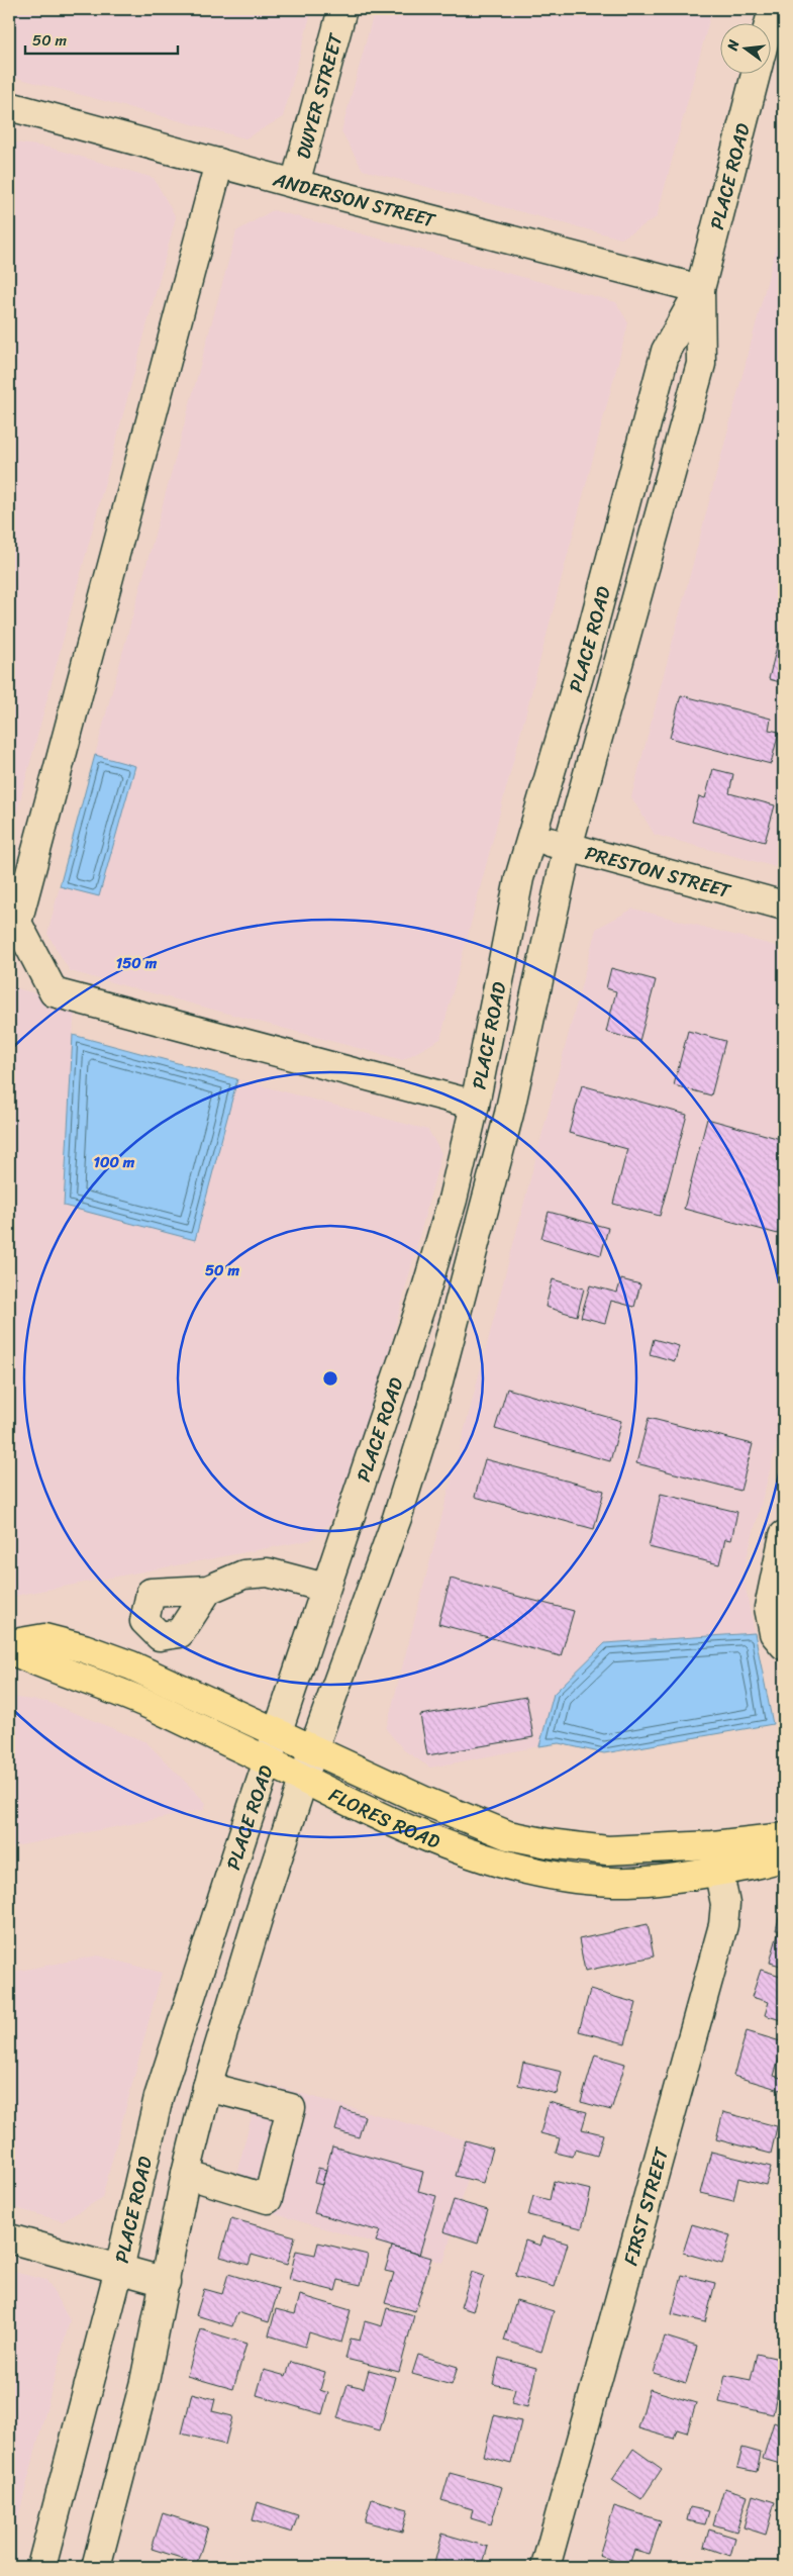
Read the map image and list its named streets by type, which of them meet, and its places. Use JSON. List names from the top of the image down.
{
  "streets": {
    "main road": ["FLORES ROAD"],
    "street": [
      "DWYER STREET",
      "PLACE ROAD",
      "ANDERSON STREET",
      "PRESTON STREET",
      "FIRST STREET"
    ]
  },
  "crossings": [
    ["DWYER STREET", "ANDERSON STREET"],
    ["PLACE ROAD", "ANDERSON STREET"],
    ["PLACE ROAD", "PRESTON STREET"],
    ["PLACE ROAD", "FLORES ROAD"],
    ["FLORES ROAD", "FIRST STREET"]
  ],
  "scale_bar": "50 m",
  "north": "left",
  "rings": ["150 m", "100 m", "50 m"]
}
